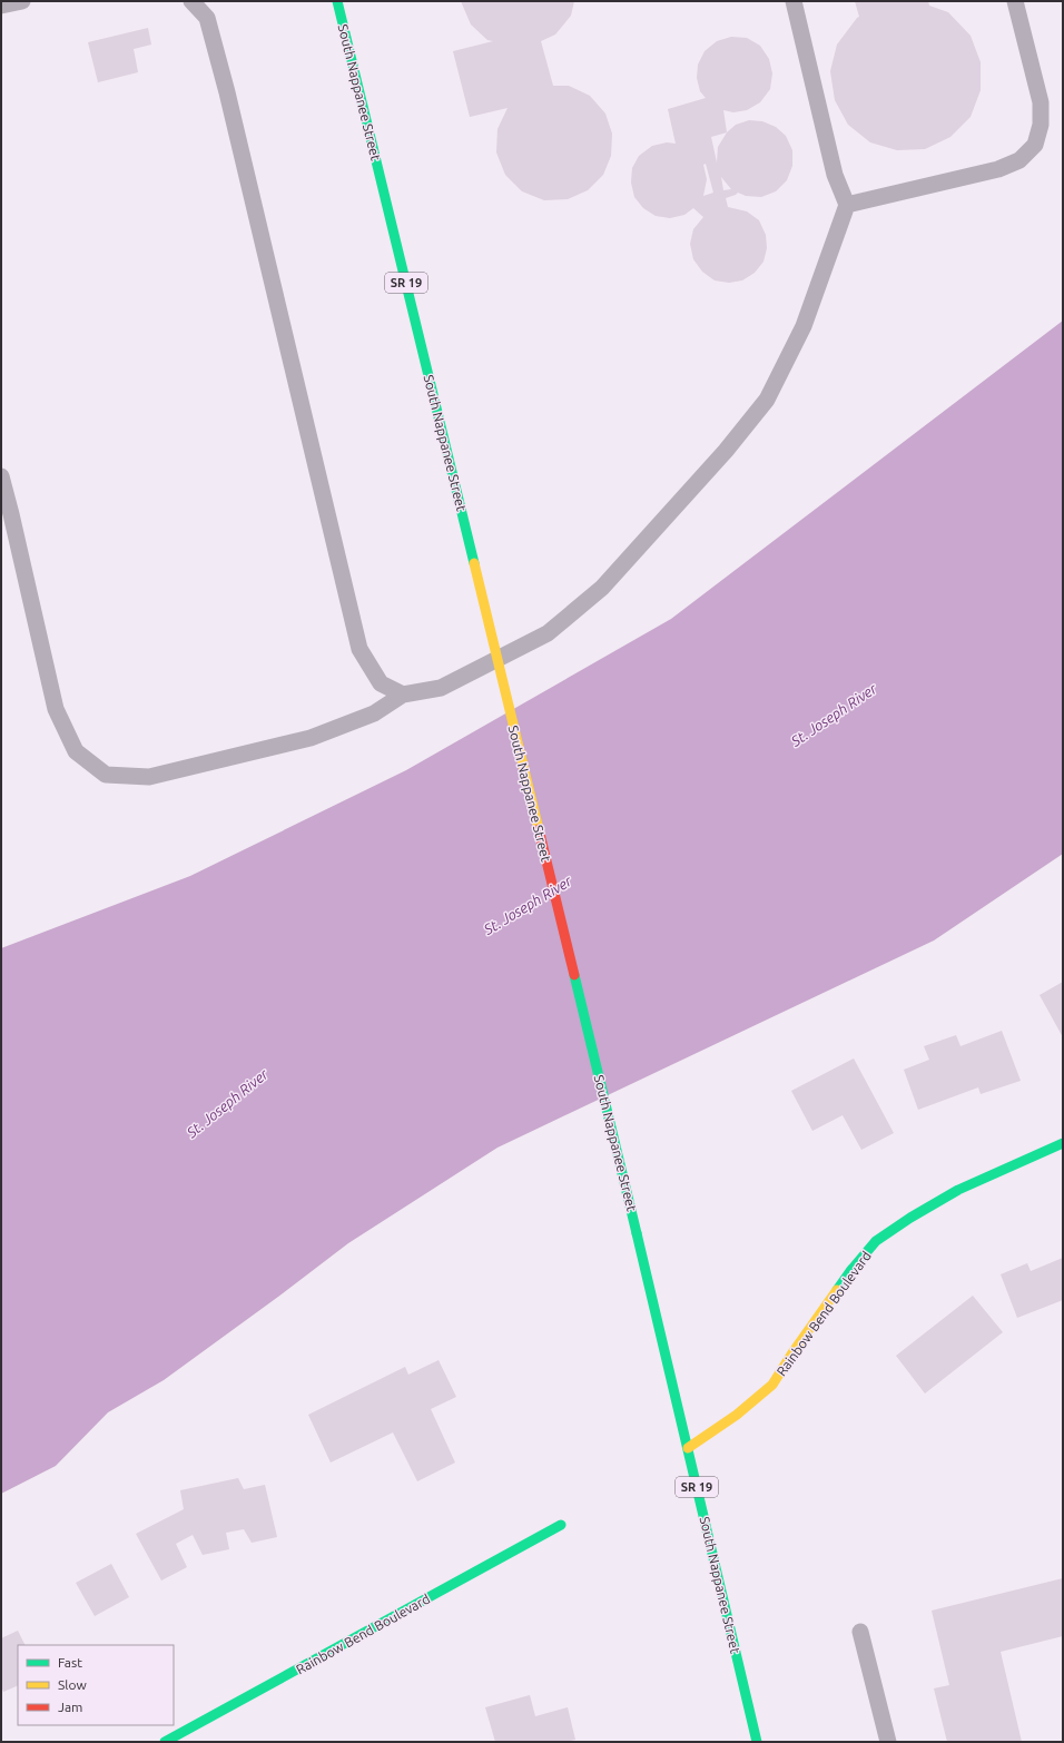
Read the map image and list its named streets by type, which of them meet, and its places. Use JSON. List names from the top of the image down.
{
  "streets": {
    "main road": ["South Nappanee Street", "SR 19", "Rainbow Bend Boulevard"]
  },
  "crossings": [
    ["South Nappanee Street", "Rainbow Bend Boulevard"]
  ],
  "water": ["St. Joseph River"],
  "legend": ["Fast", "Slow", "Jam"]
}
